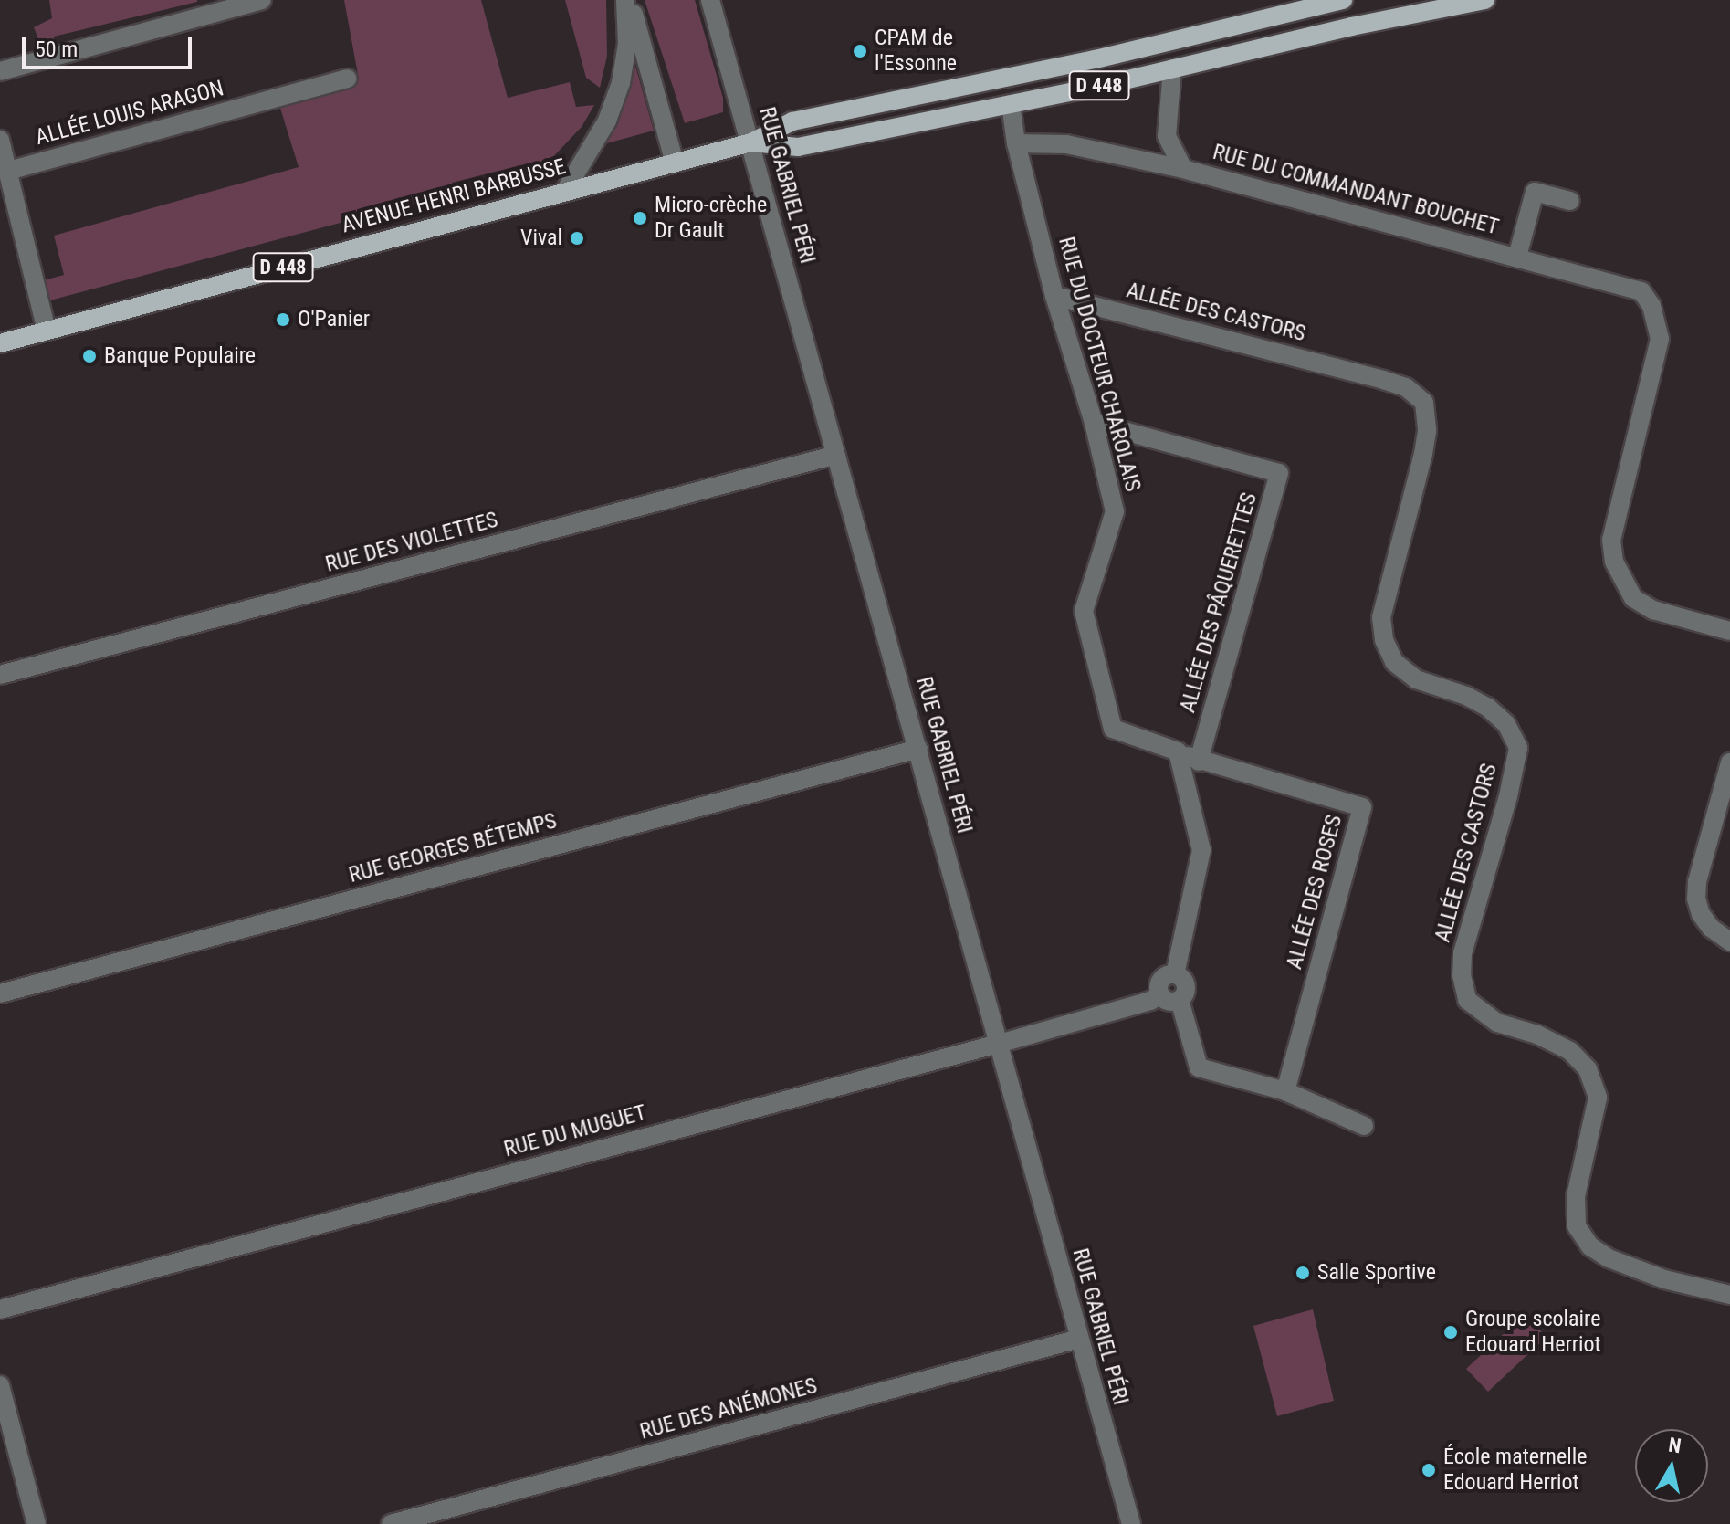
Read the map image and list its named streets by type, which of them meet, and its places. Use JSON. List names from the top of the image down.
{
  "streets": {
    "main road": ["D 448", "AVENUE HENRI BARBUSSE"],
    "street": [
      "ALLÉE LOUIS ARAGON",
      "RUE GABRIEL PÉRI",
      "RUE DU COMMANDANT BOUCHET",
      "ALLÉE DES CASTORS",
      "RUE DU DOCTEUR CHAROLAIS",
      "RUE DES VIOLETTES",
      "ALLÉE DES PÂQUERETTES",
      "RUE GEORGES BÉTEMPS",
      "ALLÉE DES ROSES",
      "RUE DU MUGUET",
      "RUE DES ANÉMONES"
    ]
  },
  "crossings": [
    ["RUE GABRIEL PÉRI", "AVENUE HENRI BARBUSSE"],
    ["RUE GABRIEL PÉRI", "RUE DES VIOLETTES"],
    ["RUE GABRIEL PÉRI", "RUE GEORGES BÉTEMPS"],
    ["RUE GABRIEL PÉRI", "RUE DU MUGUET"],
    ["RUE GABRIEL PÉRI", "RUE DES ANÉMONES"],
    ["RUE DU COMMANDANT BOUCHET", "RUE DU DOCTEUR CHAROLAIS"],
    ["AVENUE HENRI BARBUSSE", "RUE DU DOCTEUR CHAROLAIS"],
    ["ALLÉE DES CASTORS", "RUE DU DOCTEUR CHAROLAIS"],
    ["RUE DU DOCTEUR CHAROLAIS", "ALLÉE DES PÂQUERETTES"],
    ["RUE DU DOCTEUR CHAROLAIS", "ALLÉE DES ROSES"],
    ["ALLÉE DES PÂQUERETTES", "ALLÉE DES ROSES"]
  ],
  "places": [
    "CPAM de l'Essonne",
    "Micro-crèche Dr Gault",
    "Vival",
    "O'Panier",
    "Banque Populaire",
    "Salle Sportive",
    "Groupe scolaire Edouard Herriot",
    "École maternelle Edouard Herriot"
  ],
  "scale_bar": "50 m",
  "north": "top"
}
